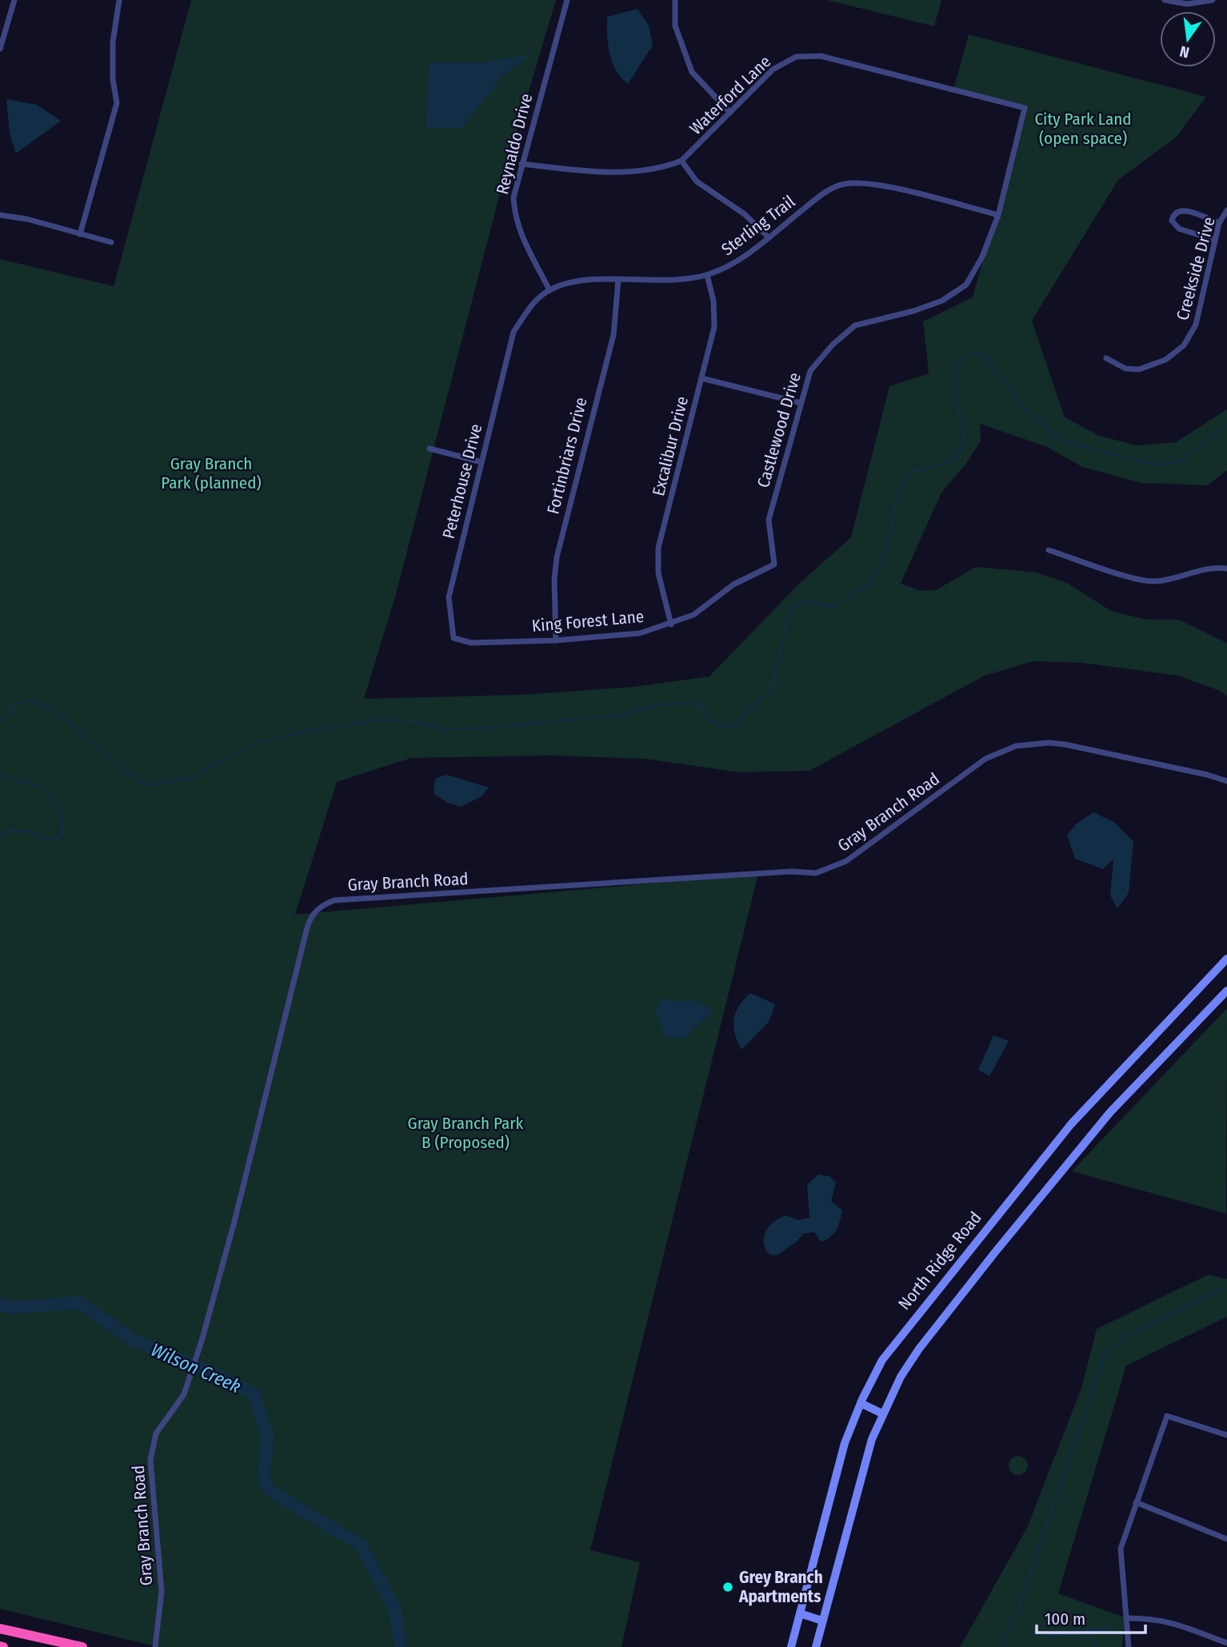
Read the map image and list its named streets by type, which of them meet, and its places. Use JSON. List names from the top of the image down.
{
  "streets": {
    "main road": ["North Ridge Road"],
    "street": [
      "Waterford Lane",
      "Reynaldo Drive",
      "Sterling Trail",
      "Creekside Drive",
      "Castlewood Drive",
      "Excalibur Drive",
      "Fortinbriars Drive",
      "Peterhouse Drive",
      "King Forest Lane",
      "Gray Branch Road"
    ]
  },
  "crossings": [
    ["Waterford Lane", "Reynaldo Drive"],
    ["Waterford Lane", "Castlewood Drive"],
    ["Reynaldo Drive", "Sterling Trail"],
    ["Sterling Trail", "Castlewood Drive"],
    ["Sterling Trail", "Excalibur Drive"],
    ["Sterling Trail", "Fortinbriars Drive"],
    ["Sterling Trail", "Peterhouse Drive"],
    ["Castlewood Drive", "King Forest Lane"],
    ["Excalibur Drive", "King Forest Lane"],
    ["Fortinbriars Drive", "King Forest Lane"],
    ["Peterhouse Drive", "King Forest Lane"]
  ],
  "water": ["Wilson Creek"],
  "parks": ["City Park Land (open space)", "Gray Branch Park (planned)", "Gray Branch Park B (Proposed)"],
  "places": ["Grey Branch Apartments"],
  "scale_bar": "100 m",
  "north": "bottom"
}
